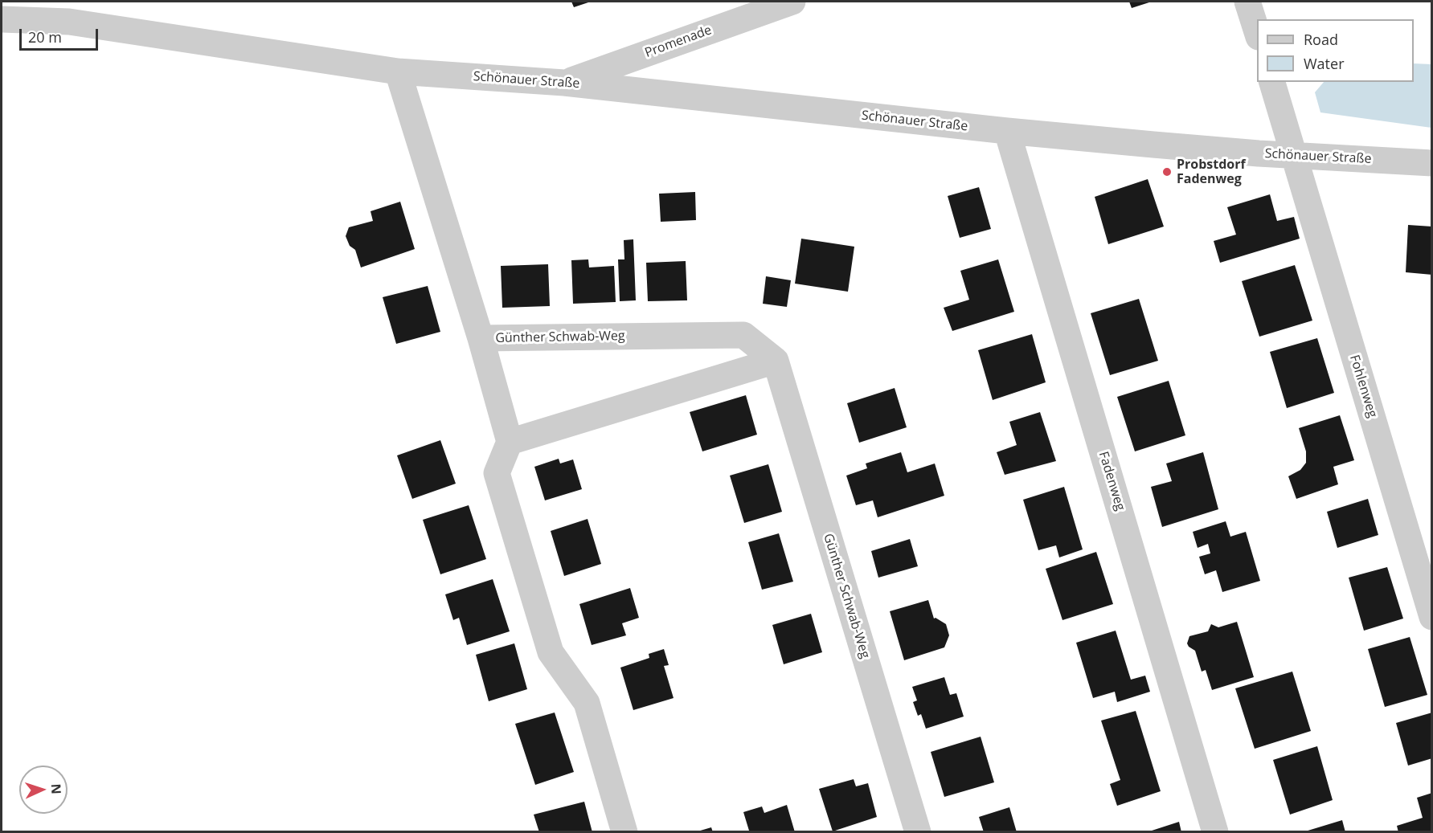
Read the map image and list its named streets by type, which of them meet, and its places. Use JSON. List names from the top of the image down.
{
  "streets": {
    "street": [
      "Promenade",
      "Schönauer Straße",
      "Günther Schwab-Weg",
      "Fohlenweg",
      "Fadenweg"
    ]
  },
  "crossings": [
    ["Promenade", "Schönauer Straße"],
    ["Schönauer Straße", "Günther Schwab-Weg"],
    ["Schönauer Straße", "Fohlenweg"],
    ["Schönauer Straße", "Fadenweg"]
  ],
  "places": ["Probstdorf Fadenweg"],
  "legend": ["Road", "Water"],
  "scale_bar": "20 m",
  "north": "right"
}
